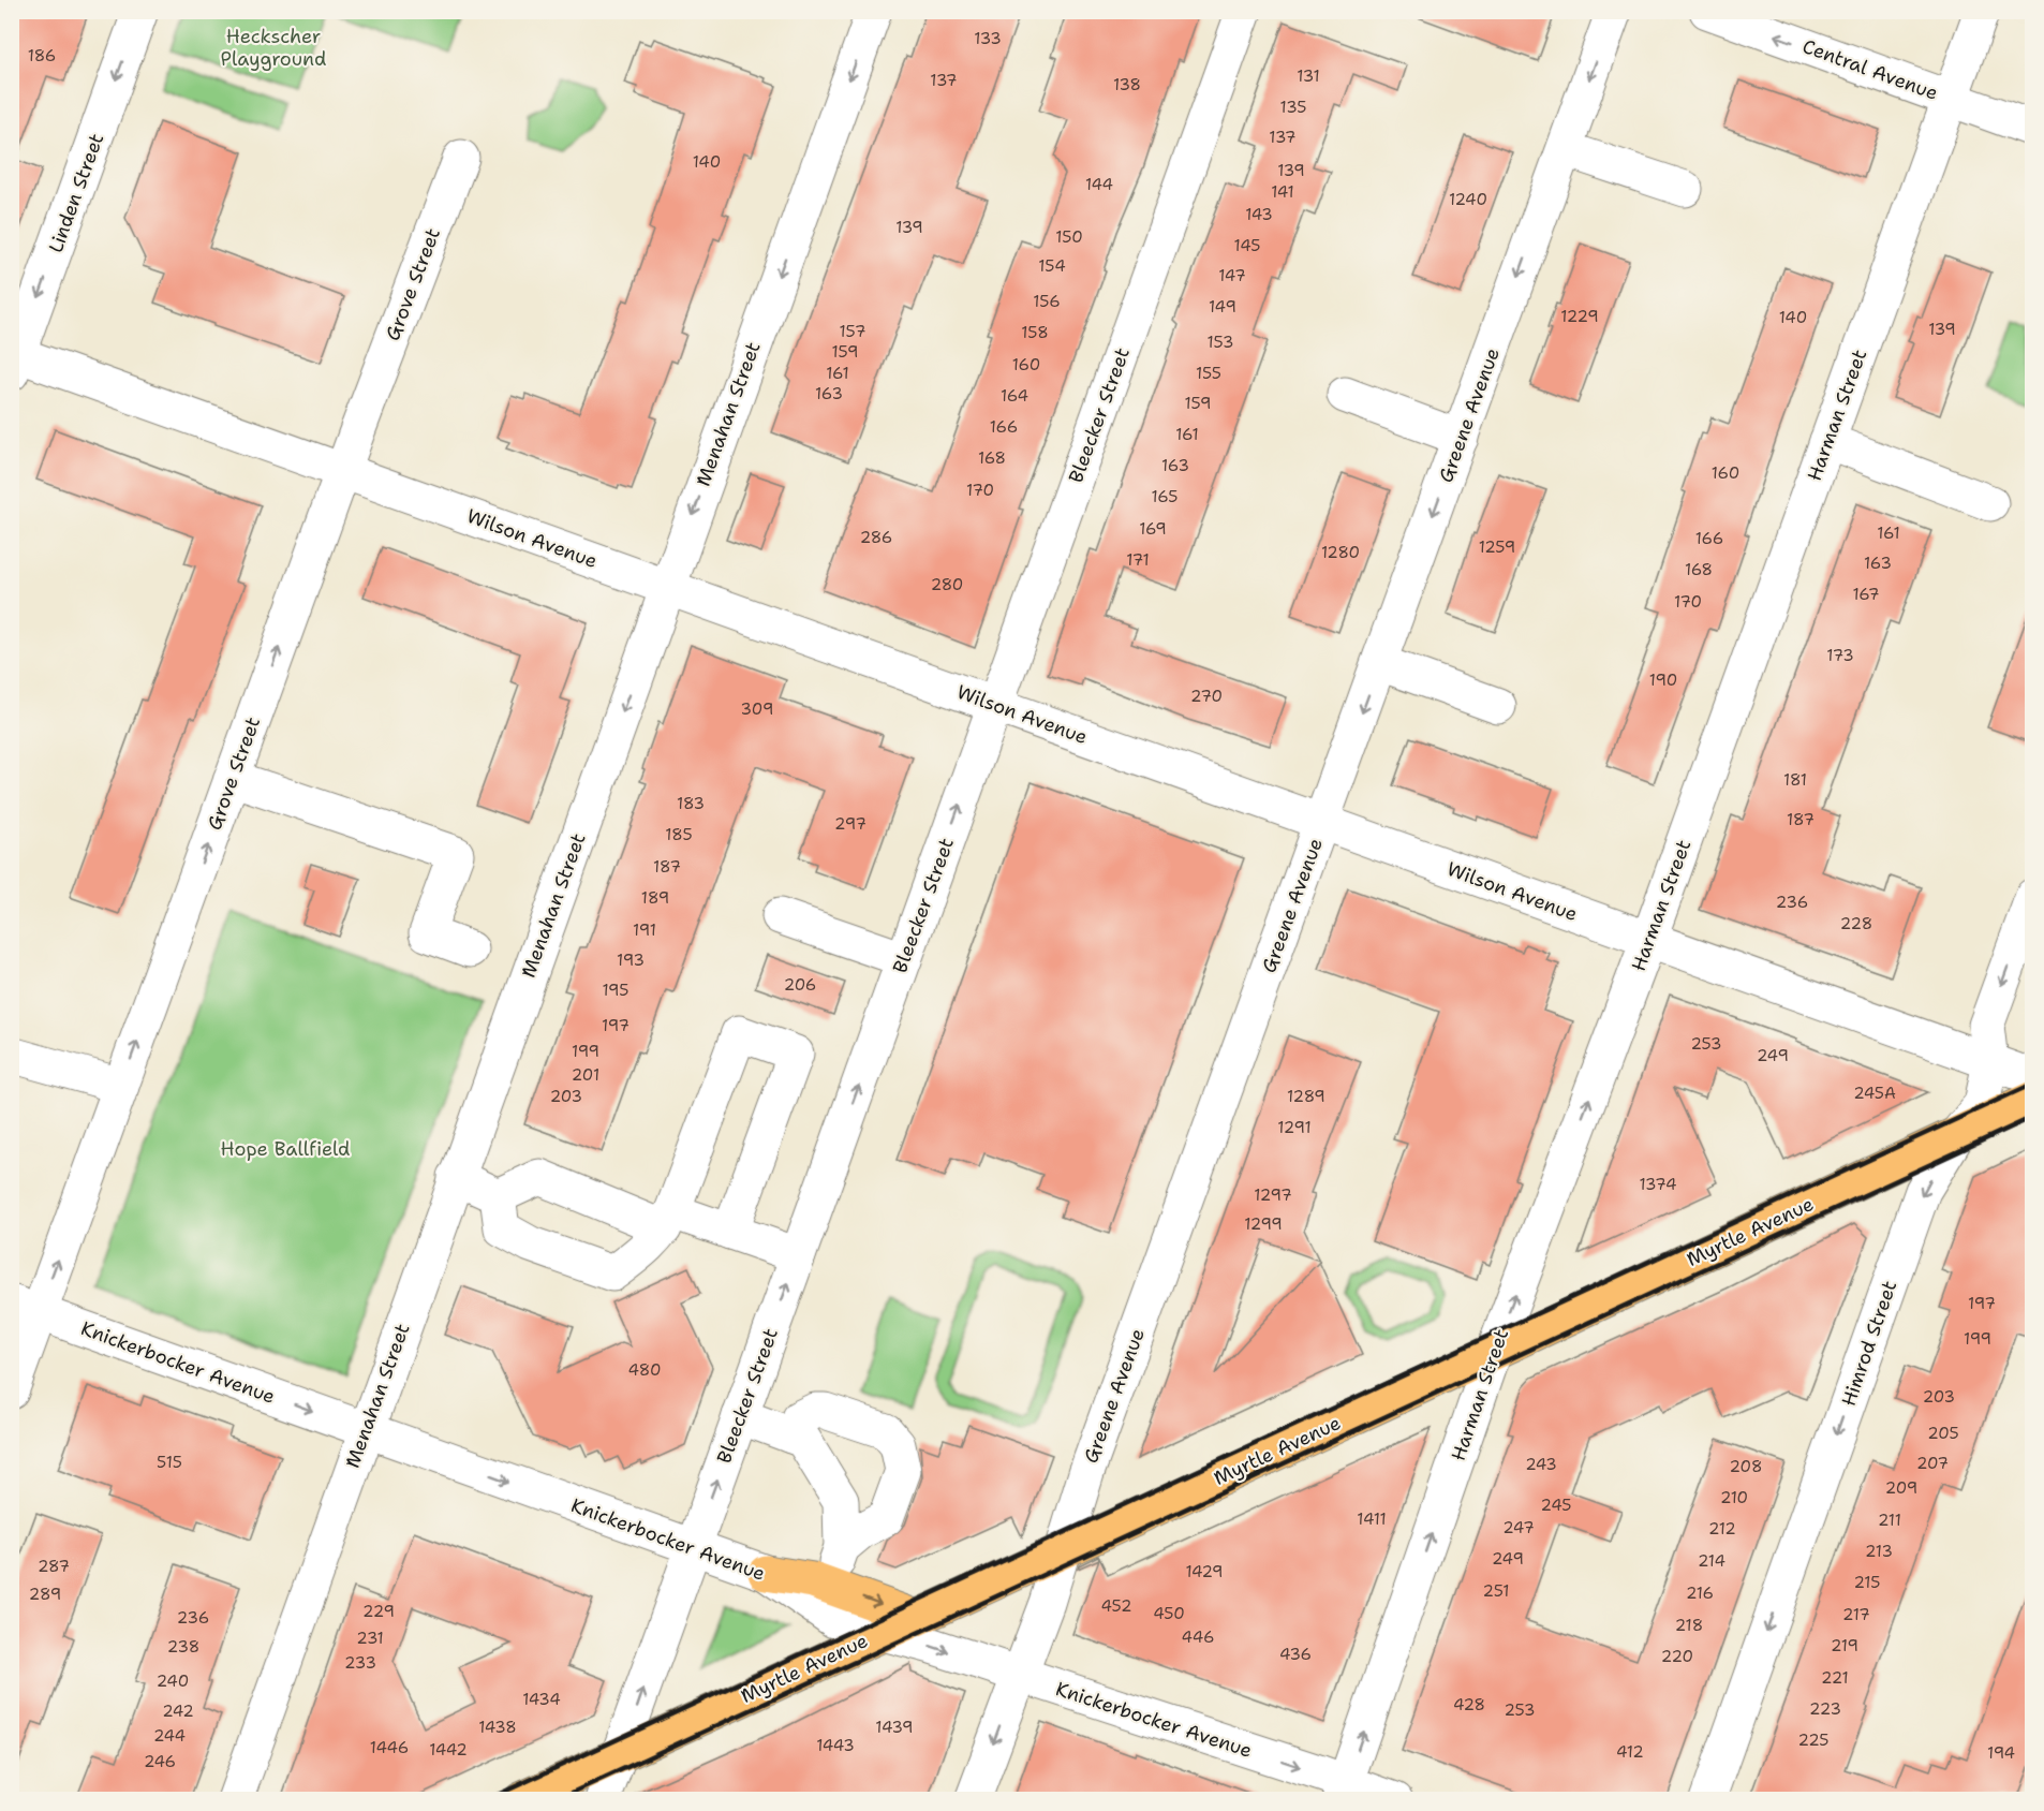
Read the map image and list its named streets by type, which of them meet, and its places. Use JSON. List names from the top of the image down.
{
  "streets": {
    "main road": ["Myrtle Avenue"],
    "street": [
      "Central Avenue",
      "Linden Street",
      "Grove Street",
      "Menahan Street",
      "Bleecker Street",
      "Greene Avenue",
      "Harman Street",
      "Wilson Avenue",
      "Himrod Street",
      "Knickerbocker Avenue"
    ]
  },
  "crossings": [
    ["Central Avenue", "Harman Street"],
    ["Linden Street", "Wilson Avenue"],
    ["Grove Street", "Wilson Avenue"],
    ["Grove Street", "Knickerbocker Avenue"],
    ["Menahan Street", "Wilson Avenue"],
    ["Menahan Street", "Knickerbocker Avenue"],
    ["Bleecker Street", "Wilson Avenue"],
    ["Bleecker Street", "Myrtle Avenue"],
    ["Bleecker Street", "Knickerbocker Avenue"],
    ["Greene Avenue", "Wilson Avenue"],
    ["Greene Avenue", "Myrtle Avenue"],
    ["Greene Avenue", "Knickerbocker Avenue"],
    ["Harman Street", "Wilson Avenue"],
    ["Harman Street", "Myrtle Avenue"],
    ["Harman Street", "Knickerbocker Avenue"],
    ["Wilson Avenue", "Himrod Street"],
    ["Myrtle Avenue", "Himrod Street"],
    ["Myrtle Avenue", "Knickerbocker Avenue"]
  ],
  "one_way": [
    "Central Avenue",
    "Linden Street",
    "Grove Street",
    "Menahan Street",
    "Bleecker Street",
    "Greene Avenue",
    "Harman Street",
    "Himrod Street"
  ],
  "parks": ["Heckscher Playground", "Hope Ballfield"],
  "house_numbers": [
    "133",
    "186",
    "131",
    "137",
    "138",
    "135",
    "137",
    "140",
    "139",
    "144",
    "141",
    "1240",
    "143",
    "139",
    "150",
    "145",
    "154",
    "147",
    "156",
    "149",
    "1229",
    "140",
    "139",
    "157",
    "158",
    "153",
    "159",
    "160",
    "161",
    "155",
    "163",
    "164",
    "159",
    "166",
    "161",
    "168",
    "163",
    "160",
    "170",
    "165",
    "169",
    "161",
    "286",
    "166",
    "1259",
    "1280",
    "171",
    "163",
    "168",
    "280",
    "167",
    "170",
    "173",
    "190",
    "270",
    "309",
    "181",
    "183",
    "187",
    "297",
    "185",
    "187",
    "189",
    "236",
    "228",
    "191",
    "193",
    "206",
    "195",
    "197",
    "253",
    "199",
    "249",
    "201",
    "245A",
    "203",
    "1289",
    "1291",
    "1374",
    "1297",
    "1299",
    "197",
    "199",
    "480",
    "203",
    "205",
    "515",
    "207",
    "243",
    "208",
    "209",
    "210",
    "245",
    "1411",
    "211",
    "247",
    "212",
    "213",
    "249",
    "214",
    "287",
    "1429",
    "215",
    "251",
    "216",
    "289",
    "452",
    "229",
    "450",
    "217",
    "236",
    "218",
    "446",
    "231",
    "219",
    "238",
    "436",
    "220",
    "233",
    "221",
    "240",
    "1434",
    "428",
    "223",
    "253",
    "242",
    "1438",
    "1439",
    "244",
    "225",
    "1443",
    "1446",
    "1442",
    "412",
    "194",
    "246"
  ]
}
